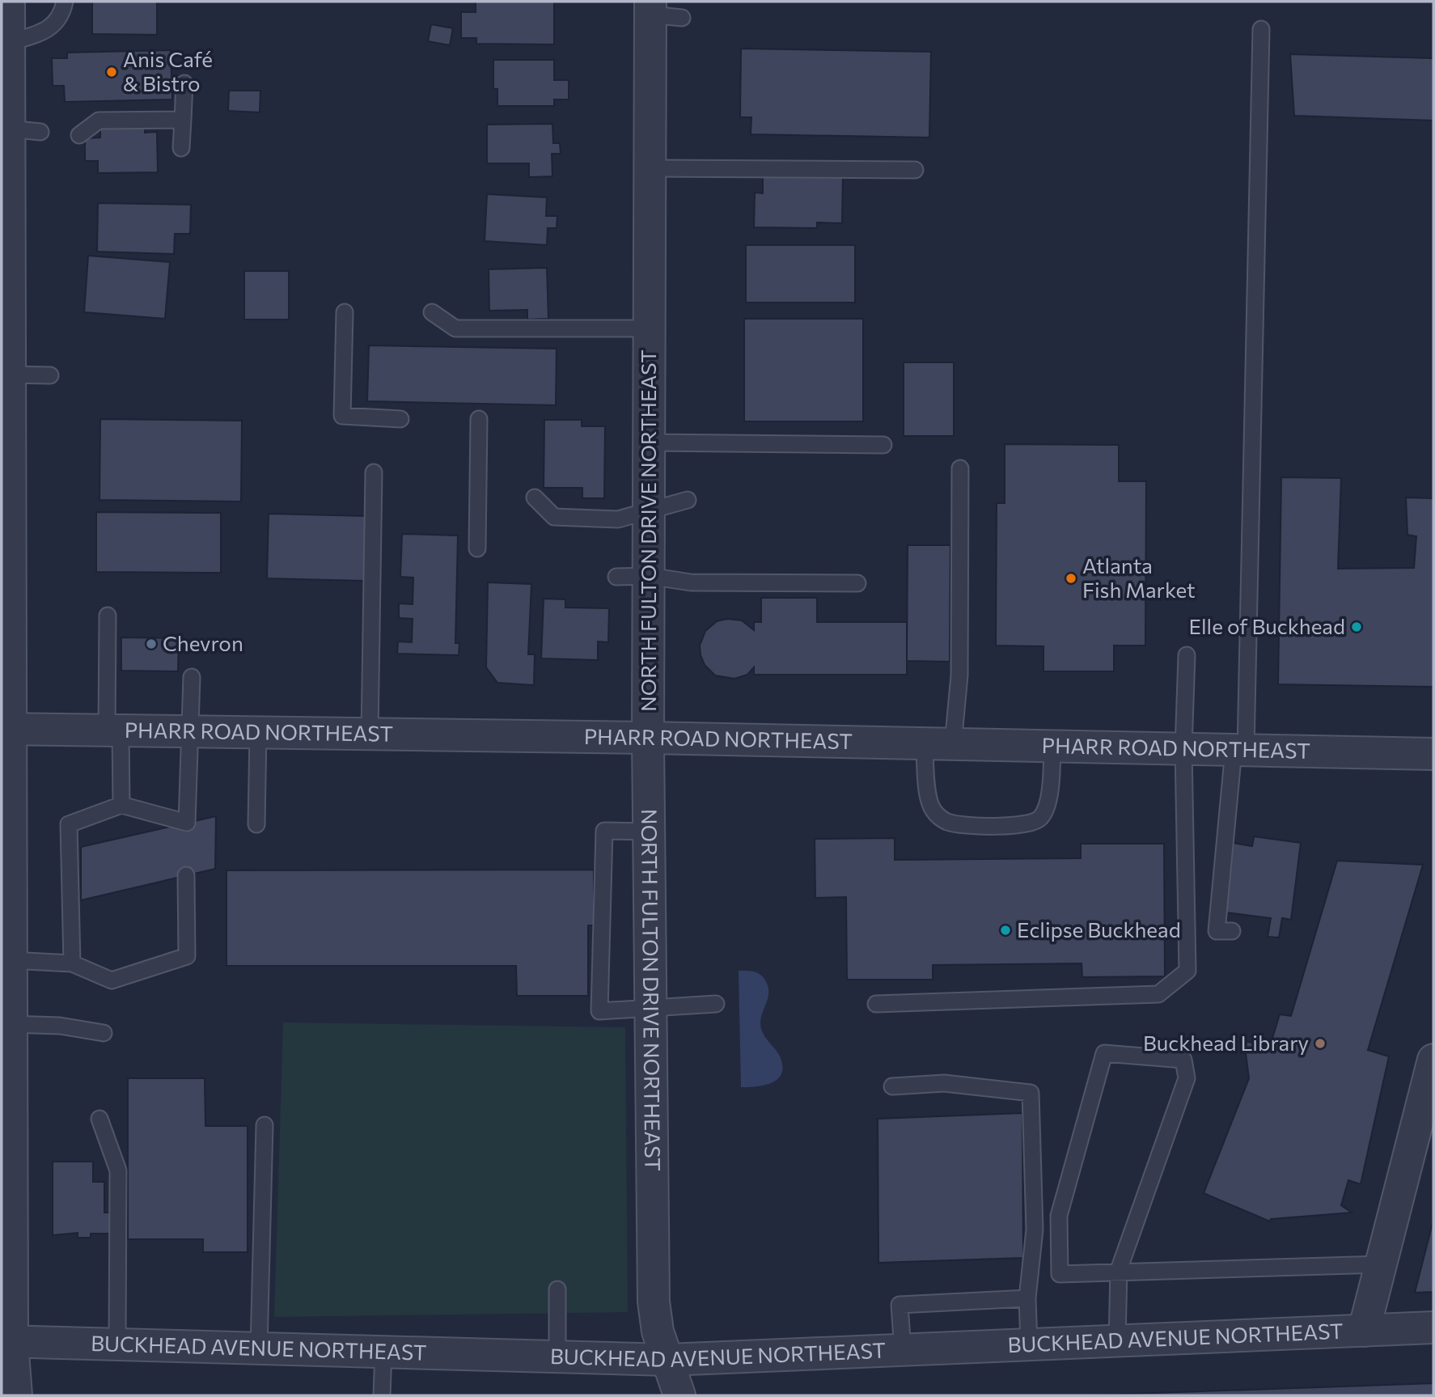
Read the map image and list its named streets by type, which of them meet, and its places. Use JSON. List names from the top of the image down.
{
  "streets": {
    "street": ["NORTH FULTON DRIVE NORTHEAST", "PHARR ROAD NORTHEAST", "BUCKHEAD AVENUE NORTHEAST"]
  },
  "crossings": [
    ["NORTH FULTON DRIVE NORTHEAST", "PHARR ROAD NORTHEAST"],
    ["NORTH FULTON DRIVE NORTHEAST", "BUCKHEAD AVENUE NORTHEAST"]
  ],
  "places": [
    "Anis Café & Bistro",
    "Atlanta Fish Market",
    "Elle of Buckhead",
    "Chevron",
    "Eclipse Buckhead",
    "Buckhead Library"
  ]
}
